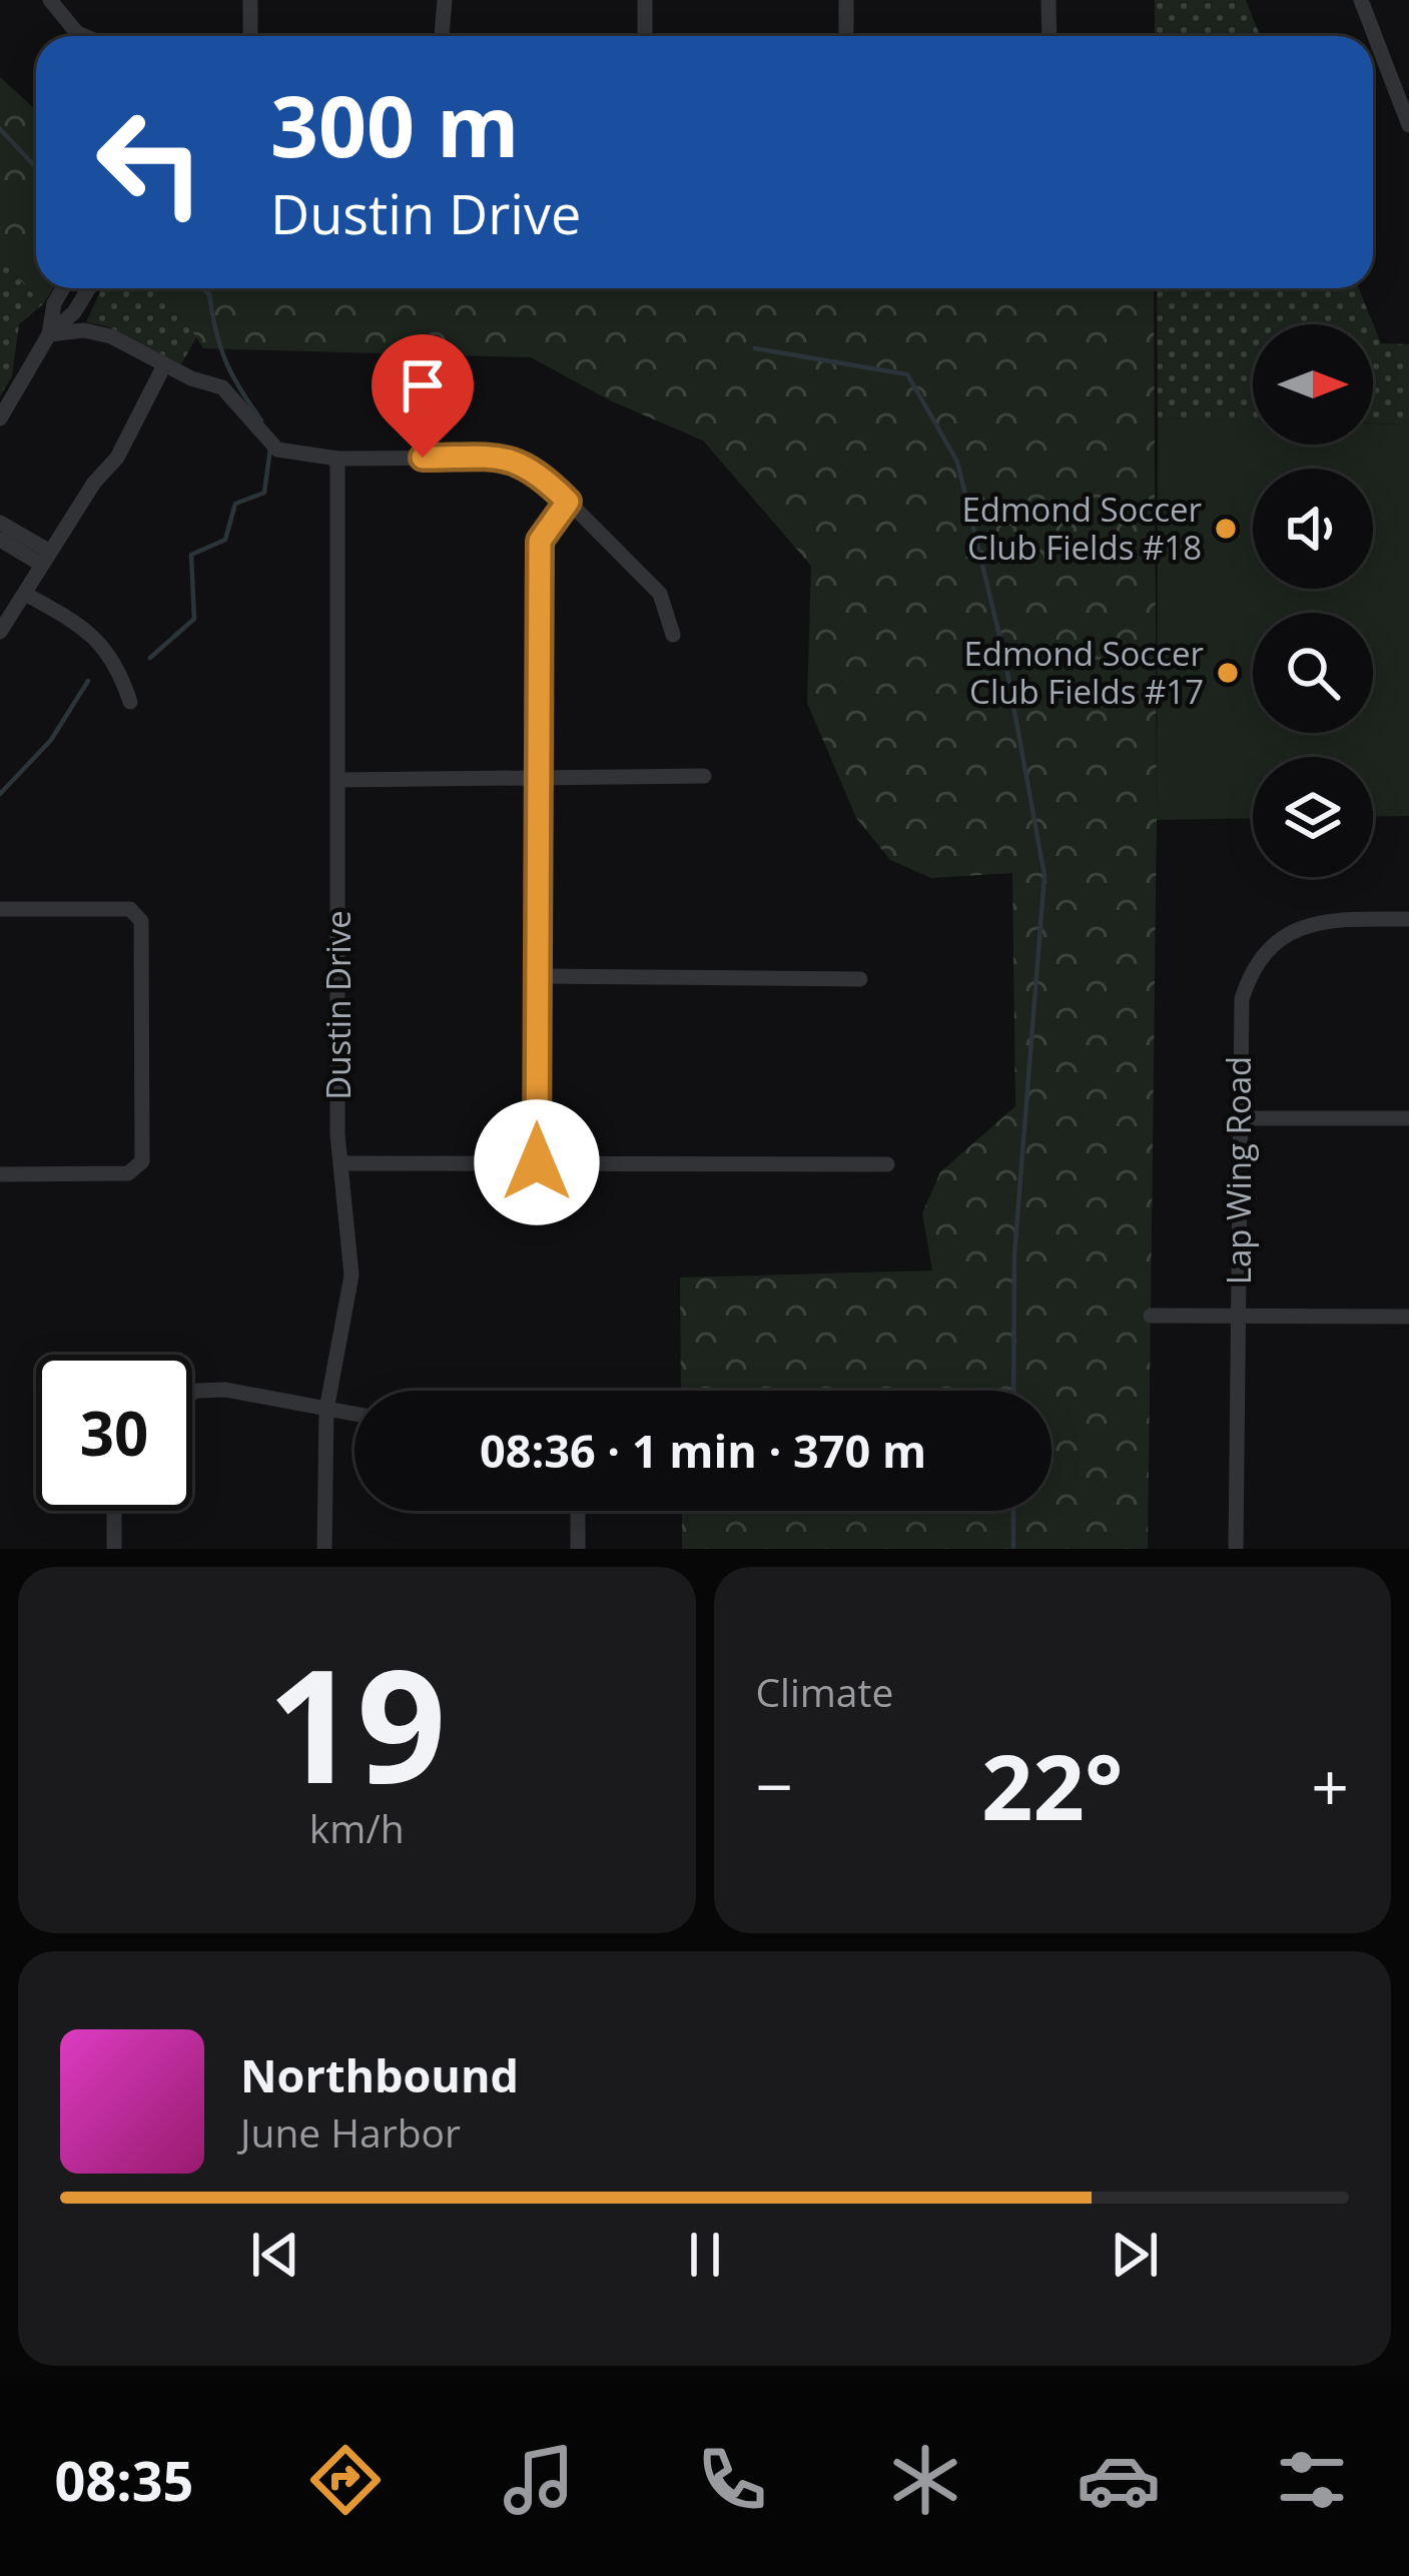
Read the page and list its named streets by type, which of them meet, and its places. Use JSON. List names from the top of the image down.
{
  "streets": {
    "street": ["Dustin Drive", "Lap Wing Road"]
  },
  "places": ["Edmond Soccer Club Fields #18", "Edmond Soccer Club Fields #17"],
  "north": "right",
  "page": {
    "turn": ["300 m", "Dustin Drive"],
    "limit": "30",
    "trip": "08:36 · 1 min · 370 m",
    "tile": [
      ["19", "km/h"],
      "Climate"
    ],
    "heat": ["−", "22°", "+"],
    "song": ["Northbound", "June Harbor"],
    "tabs": "08:35"
  }
}
